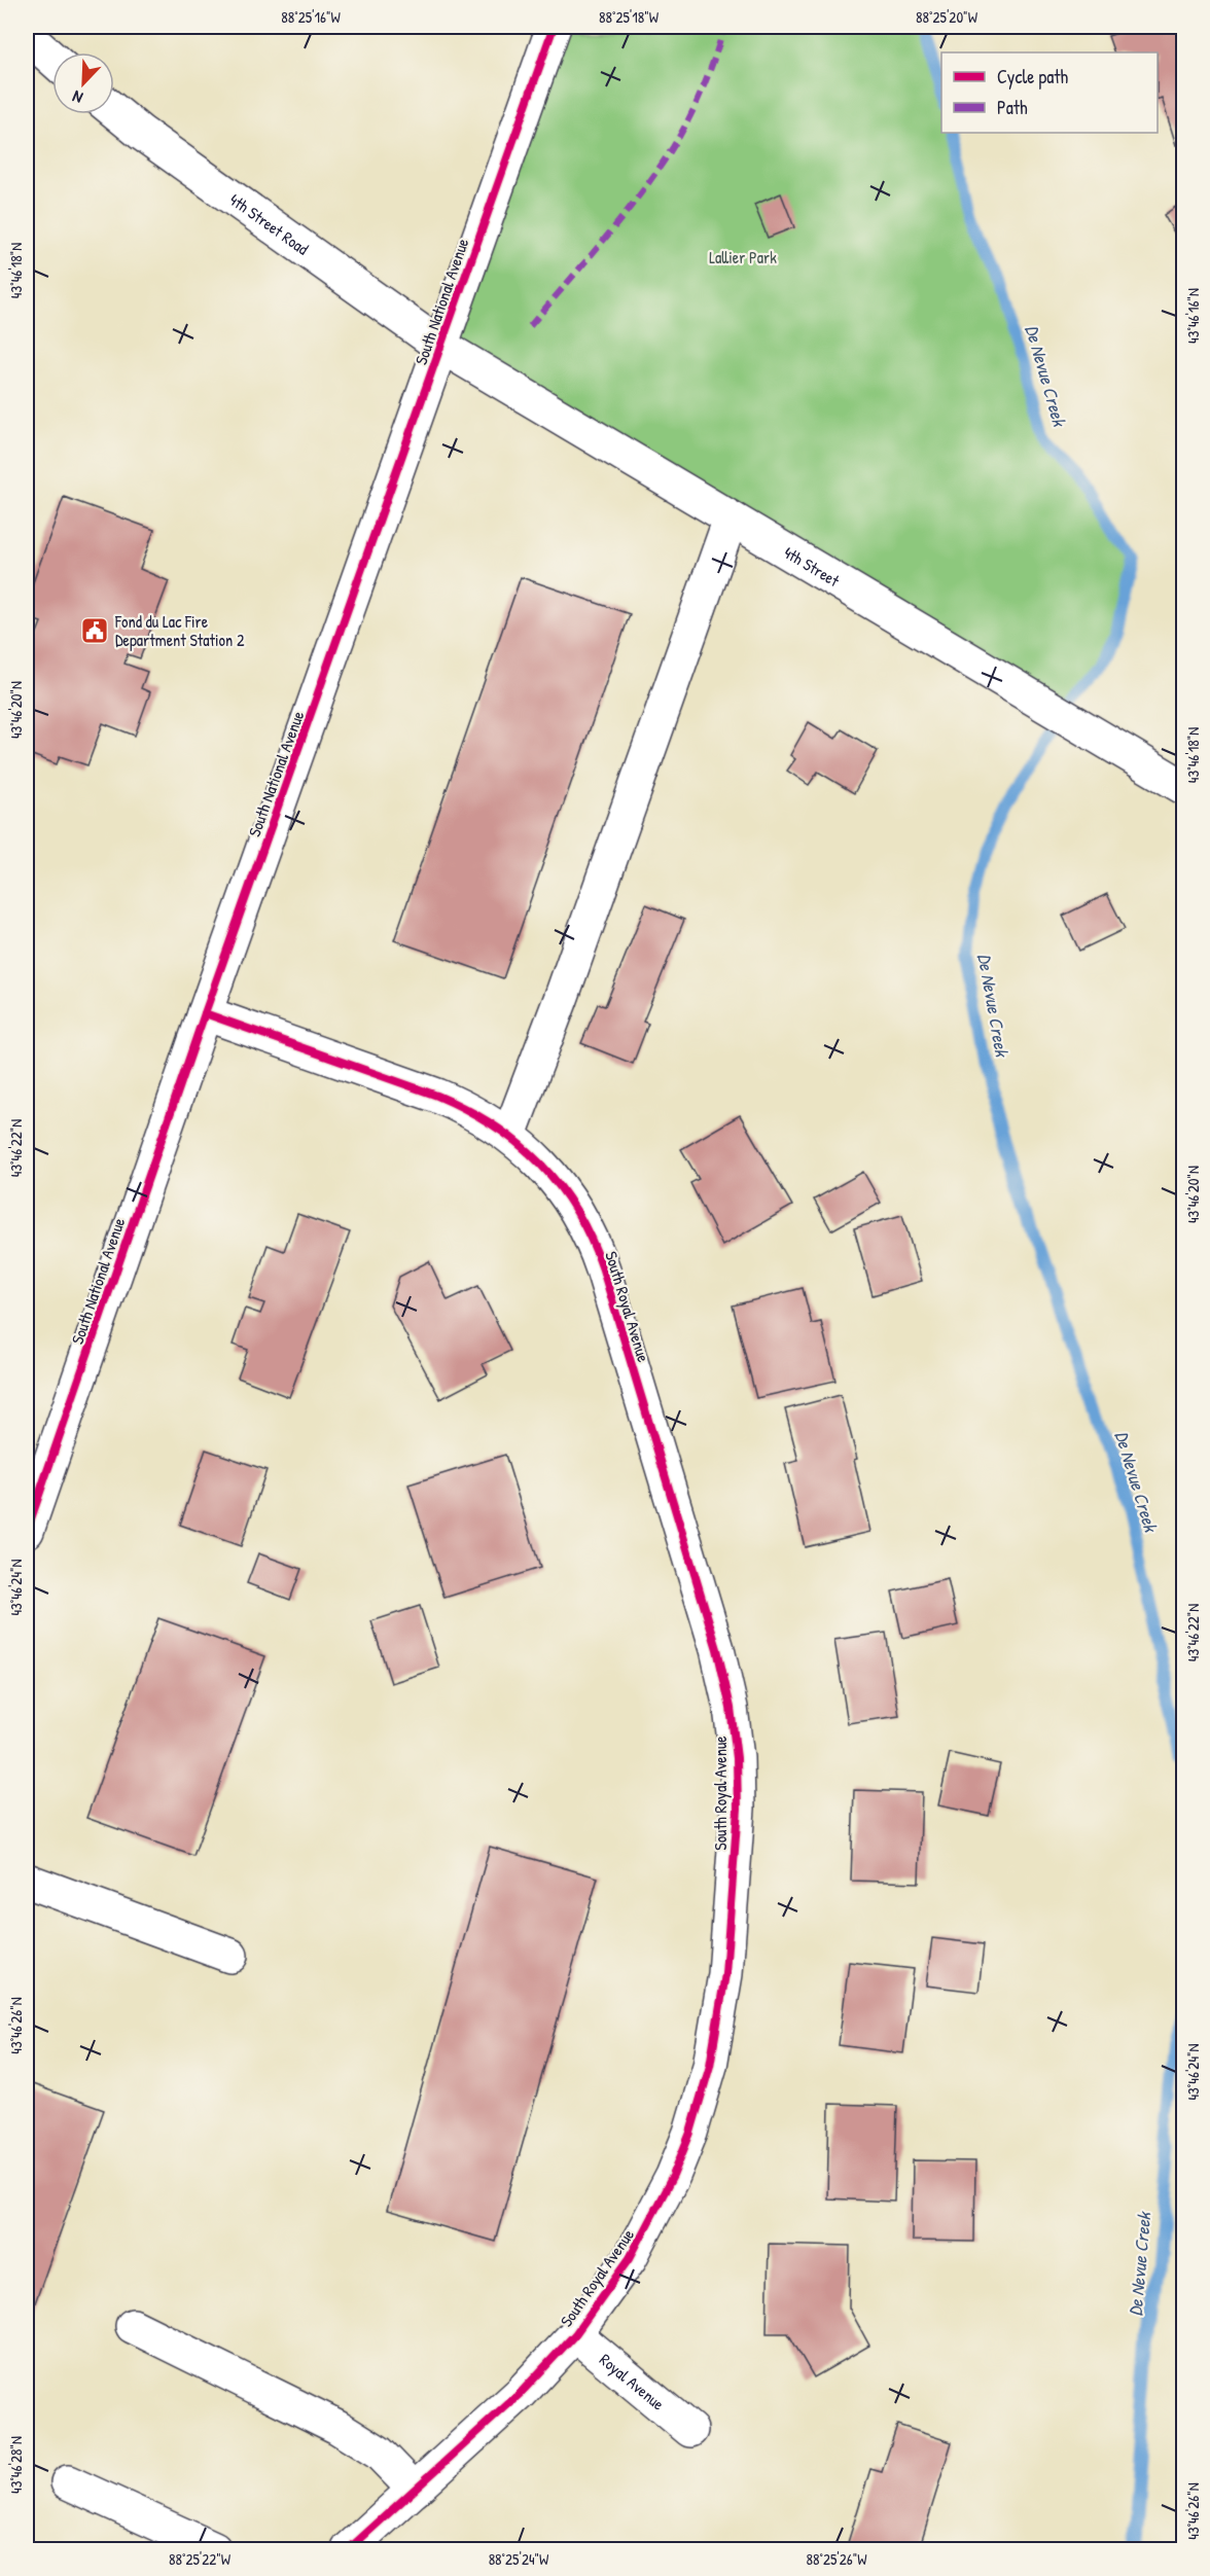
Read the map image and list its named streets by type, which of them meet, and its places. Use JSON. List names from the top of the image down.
{
  "streets": {
    "street": [
      "4th Street Road",
      "South National Avenue",
      "4th Street",
      "South Royal Avenue",
      "Royal Avenue"
    ]
  },
  "crossings": [
    ["4th Street Road", "South National Avenue"],
    ["4th Street Road", "4th Street"],
    ["South National Avenue", "4th Street"],
    ["South National Avenue", "South Royal Avenue"],
    ["South Royal Avenue", "Royal Avenue"]
  ],
  "water": ["De Nevue Creek"],
  "parks": ["Lallier Park"],
  "places": {
    "public building": ["Fond du Lac Fire Department Station 2"]
  },
  "legend": ["Cycle path", "Path"],
  "north": "bottom left",
  "coordinates": [
    "88°25'16\"W",
    "88°25'18\"W",
    "88°25'20\"W",
    "43°46'18\"N",
    "43°46'16\"N",
    "43°46'20\"N",
    "43°46'22\"N",
    "43°46'24\"N",
    "43°46'26\"N",
    "43°46'28\"N",
    "88°25'22\"W",
    "88°25'24\"W",
    "88°25'26\"W"
  ]
}
